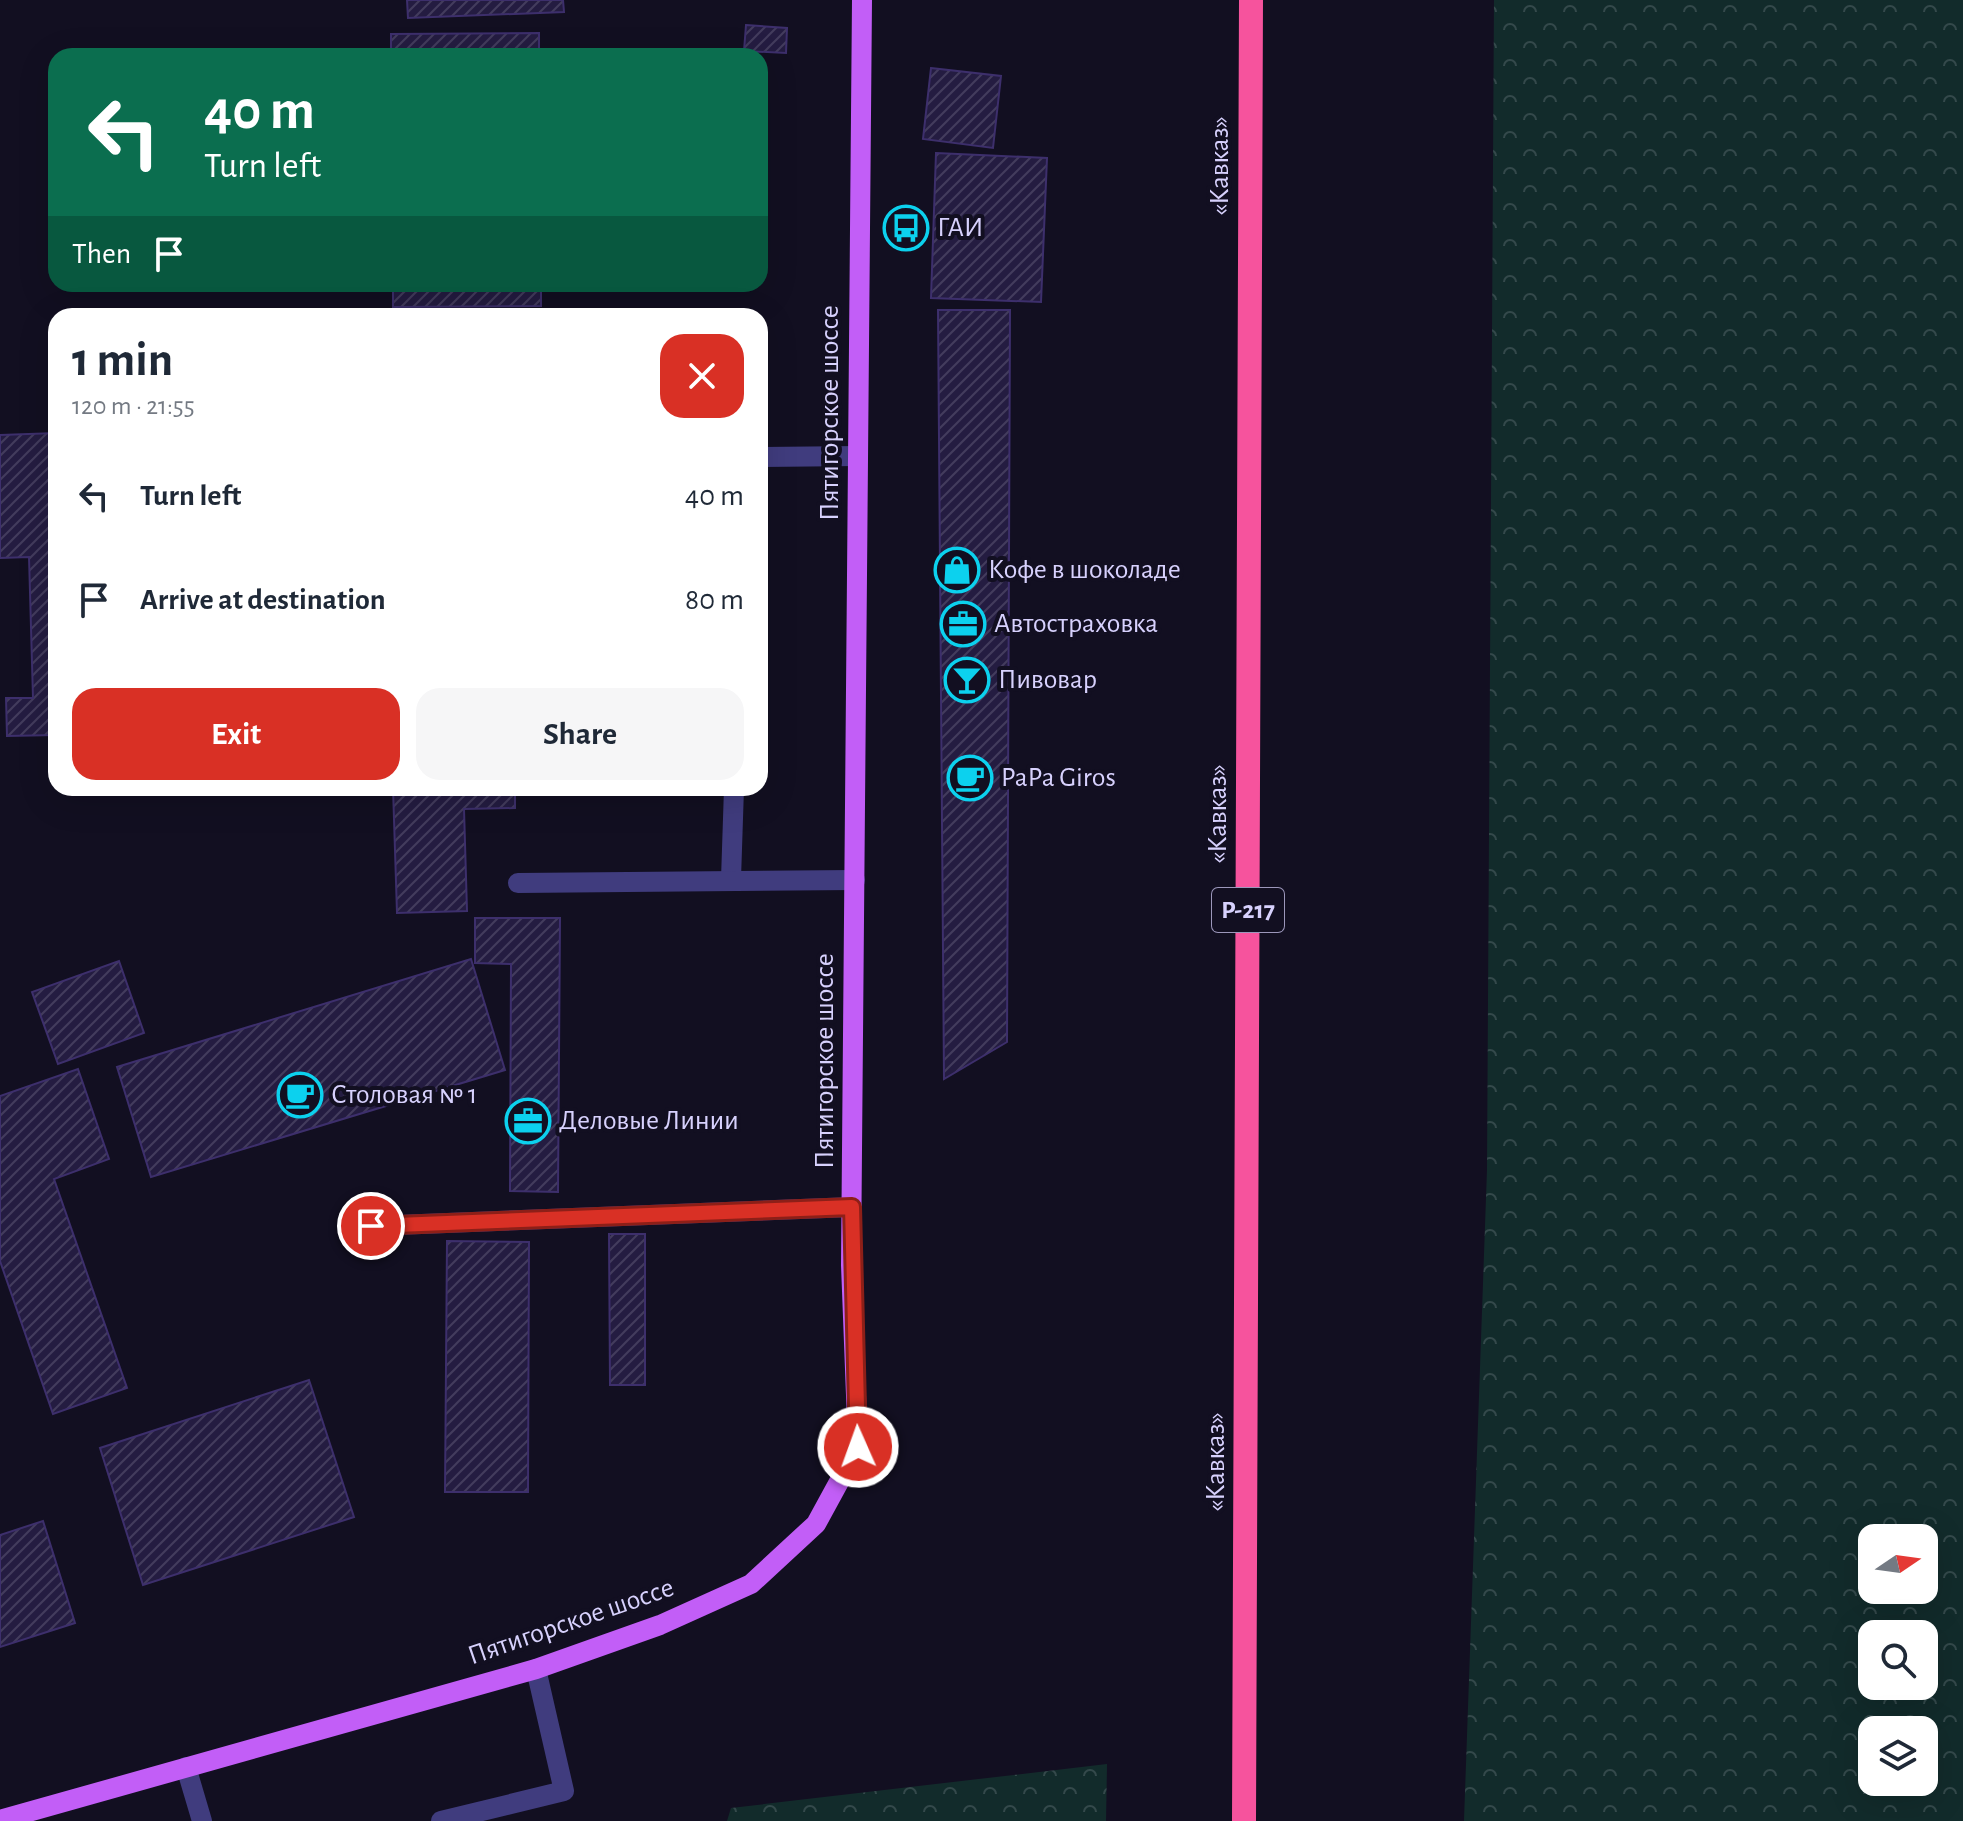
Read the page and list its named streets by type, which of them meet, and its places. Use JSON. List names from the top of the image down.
{
  "streets": {
    "highway": ["«Кавказ»", "Р-217"],
    "main road": ["Пятигорское шоссе"]
  },
  "places": {
    "bus stop": ["ГАИ"],
    "shop": ["Кофе в шоколаде"],
    "office": ["Автостраховка", "Деловые Линии"],
    "bar": ["Пивовар"],
    "cafe": ["PaPa Giros", "Столовая № 1"]
  },
  "north": "right",
  "page": {
    "turn": ["40 m", "Turn left"],
    "then": "Then",
    "heading": ["1 min", "120 m · 21:55"],
    "list": [
      {
        "name": "Turn left",
        "value": "40 m"
      },
      {
        "name": "Arrive at destination",
        "value": "80 m"
      }
    ],
    "buttons": ["Exit", "Share"]
  }
}
